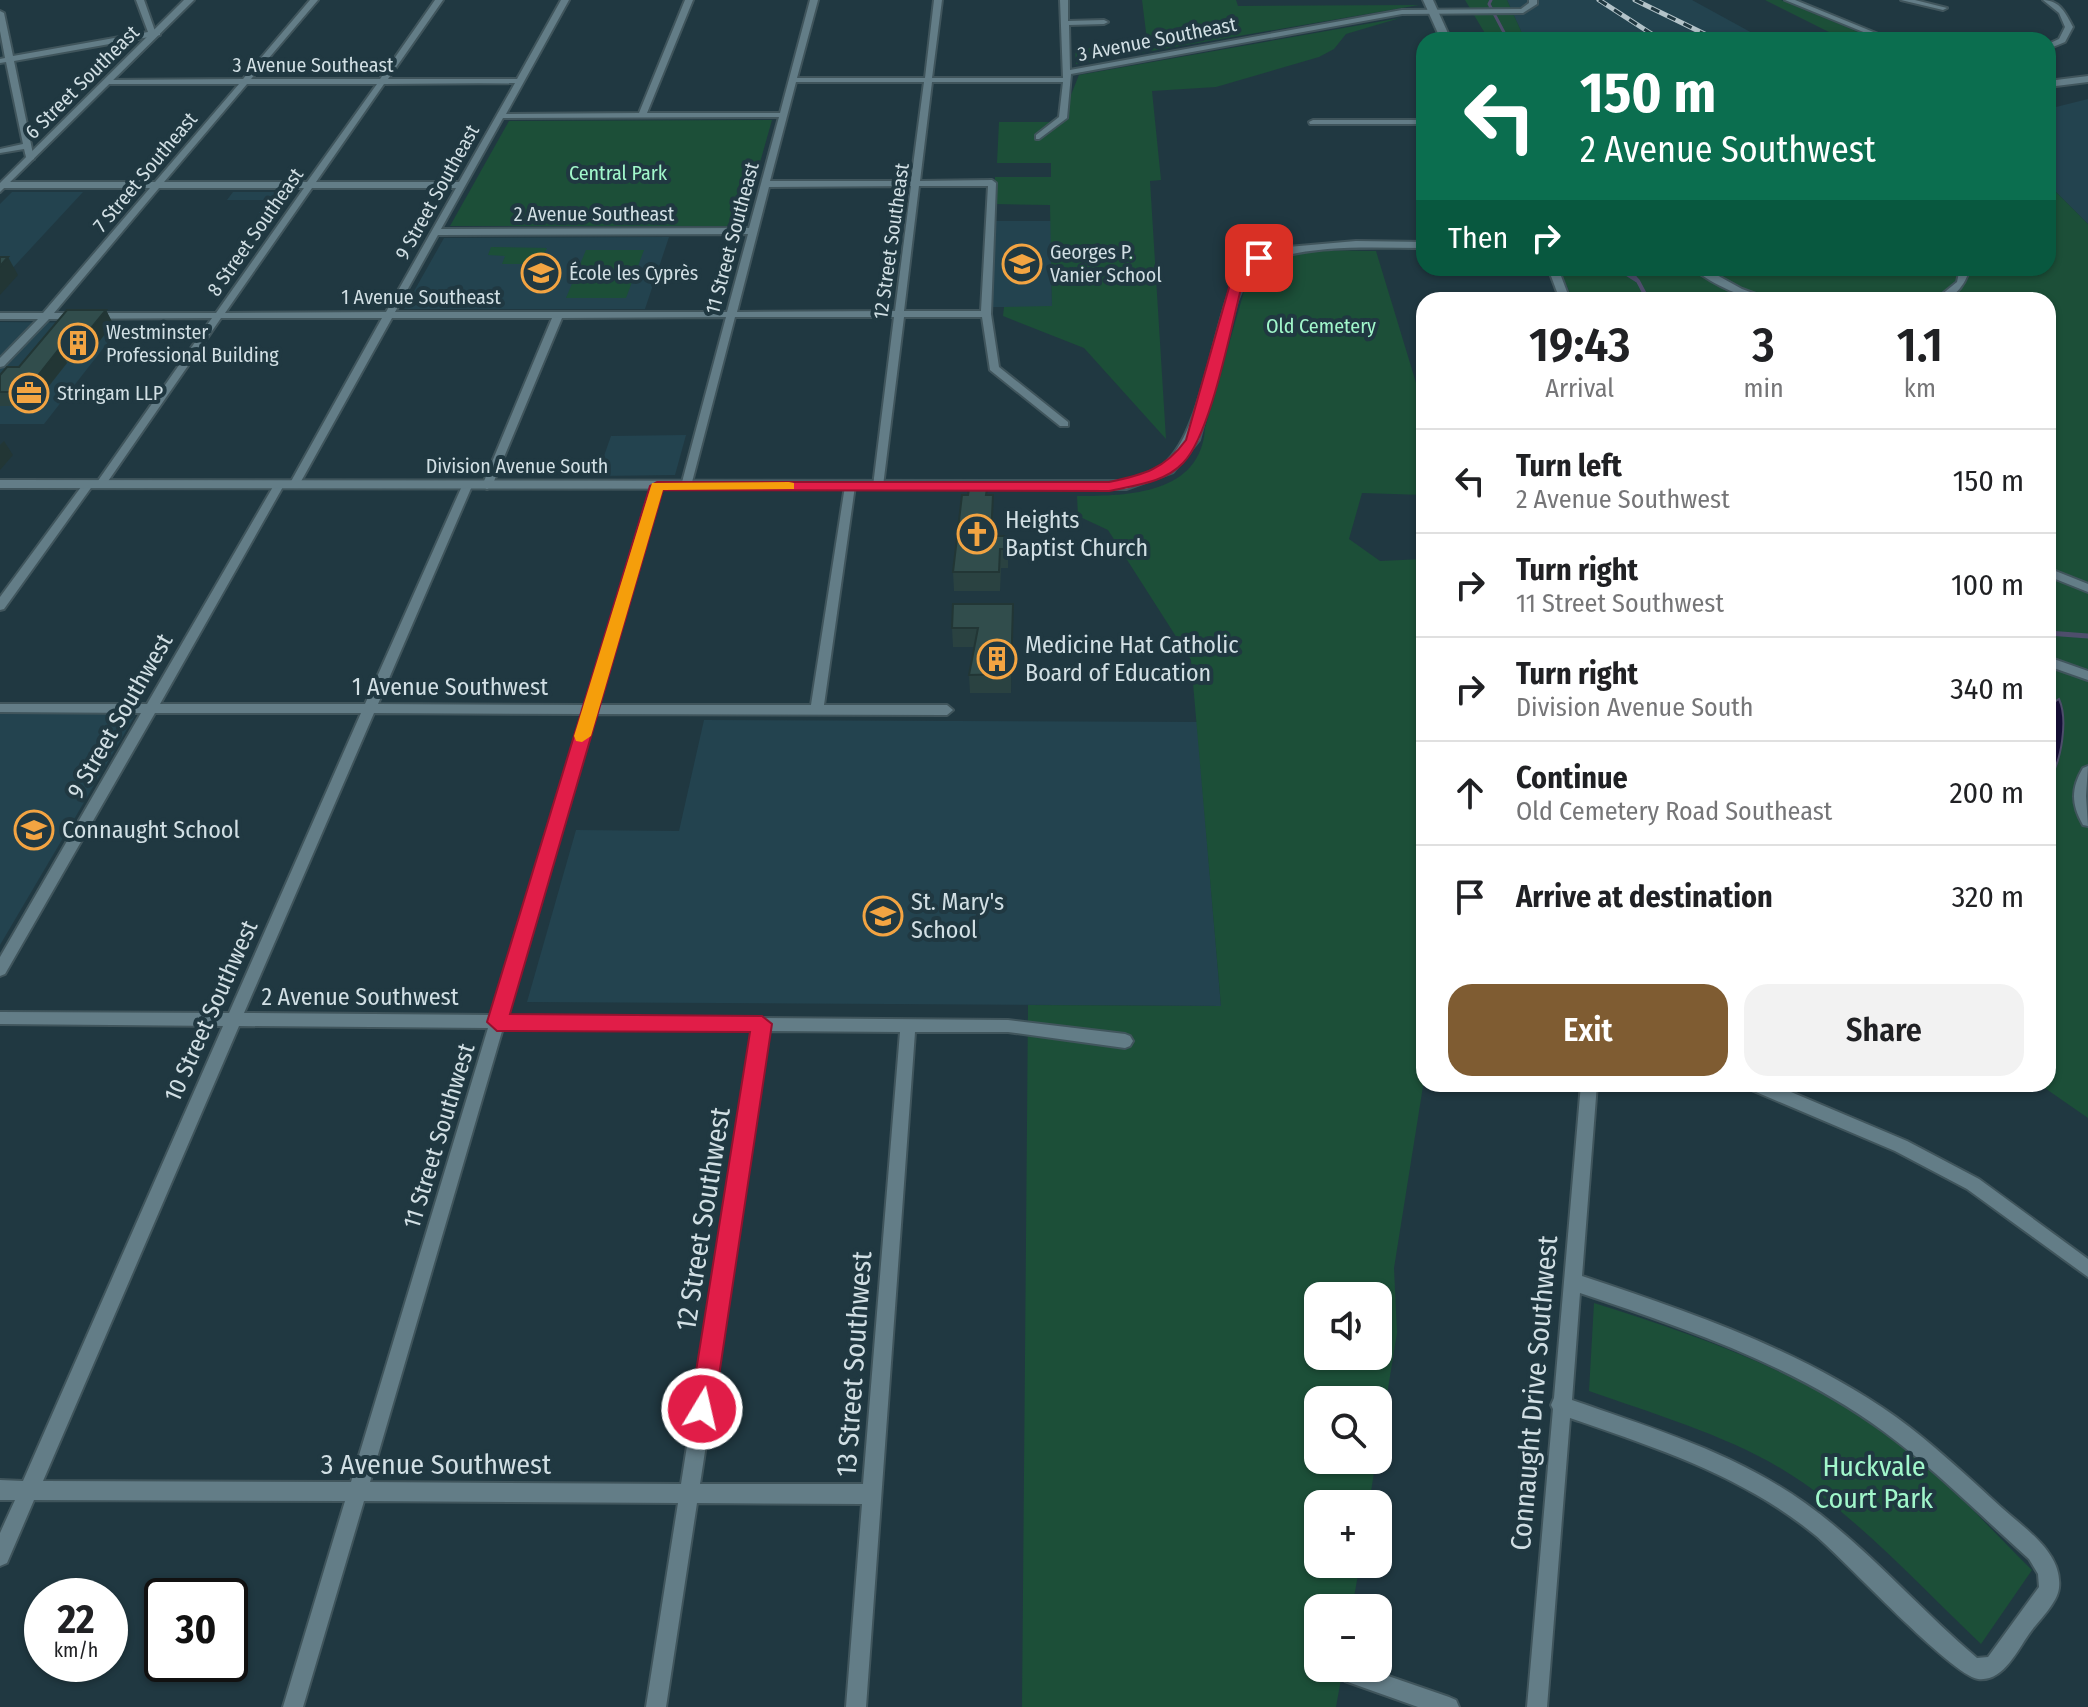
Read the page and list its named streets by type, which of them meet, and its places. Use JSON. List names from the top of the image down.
{
  "streets": {
    "street": [
      "3 Avenue Southeast",
      "6 Street Southeast",
      "7 Street Southeast",
      "9 Street Southeast",
      "2 Avenue Southeast",
      "8 Street Southeast",
      "11 Street Southeast",
      "12 Street Southeast",
      "1 Avenue Southeast",
      "Division Avenue South",
      "1 Avenue Southwest",
      "9 Street Southwest",
      "2 Avenue Southwest",
      "10 Street Southwest",
      "11 Street Southwest",
      "12 Street Southwest",
      "13 Street Southwest",
      "Connaught Drive Southwest",
      "3 Avenue Southwest"
    ]
  },
  "crossings": [
    ["3 Avenue Southeast", "6 Street Southeast"],
    ["3 Avenue Southeast", "7 Street Southeast"],
    ["3 Avenue Southeast", "9 Street Southeast"],
    ["3 Avenue Southeast", "8 Street Southeast"],
    ["3 Avenue Southeast", "11 Street Southeast"],
    ["3 Avenue Southeast", "12 Street Southeast"],
    ["7 Street Southeast", "1 Avenue Southeast"],
    ["9 Street Southeast", "2 Avenue Southeast"],
    ["9 Street Southeast", "1 Avenue Southeast"],
    ["9 Street Southeast", "Division Avenue South"],
    ["9 Street Southeast", "9 Street Southwest"],
    ["2 Avenue Southeast", "11 Street Southeast"],
    ["8 Street Southeast", "1 Avenue Southeast"],
    ["8 Street Southeast", "Division Avenue South"],
    ["11 Street Southeast", "1 Avenue Southeast"],
    ["11 Street Southeast", "Division Avenue South"],
    ["12 Street Southeast", "1 Avenue Southeast"],
    ["12 Street Southeast", "Division Avenue South"],
    ["Division Avenue South", "9 Street Southwest"],
    ["Division Avenue South", "10 Street Southwest"],
    ["Division Avenue South", "11 Street Southwest"],
    ["1 Avenue Southwest", "9 Street Southwest"],
    ["1 Avenue Southwest", "10 Street Southwest"],
    ["1 Avenue Southwest", "11 Street Southwest"],
    ["2 Avenue Southwest", "10 Street Southwest"],
    ["2 Avenue Southwest", "11 Street Southwest"],
    ["2 Avenue Southwest", "12 Street Southwest"],
    ["2 Avenue Southwest", "13 Street Southwest"],
    ["10 Street Southwest", "3 Avenue Southwest"],
    ["11 Street Southwest", "3 Avenue Southwest"],
    ["12 Street Southwest", "3 Avenue Southwest"],
    ["13 Street Southwest", "3 Avenue Southwest"]
  ],
  "parks": ["Central Park", "Old Cemetery", "Huckvale Court Park"],
  "places": {
    "school or university": [
      "Georges P. Vanier School",
      "École les Cyprès",
      "Connaught School",
      "St. Mary's School"
    ],
    "building": ["Westminster Professional Building", "Medicine Hat Catholic Board of Education"],
    "office": ["Stringam LLP"],
    "church": ["Heights Baptist Church"]
  },
  "page": {
    "turn": ["150 m", "2 Avenue Southwest"],
    "then": "Then",
    "eta": [
      "19:43",
      "Arrival",
      "3",
      "min",
      "1.1",
      "km"
    ],
    "list": [
      {
        "name": "Turn left",
        "note": "2 Avenue Southwest",
        "value": "150 m"
      },
      {
        "name": "Turn right",
        "note": "11 Street Southwest",
        "value": "100 m"
      },
      {
        "name": "Turn right",
        "note": "Division Avenue South",
        "value": "340 m"
      },
      {
        "name": "Continue",
        "note": "Old Cemetery Road Southeast",
        "value": "200 m"
      },
      {
        "name": "Arrive at destination",
        "value": "320 m"
      }
    ],
    "buttons": ["Exit", "Share"],
    "map_buttons": ["+", "−"],
    "speed": "22 km/h",
    "limit": "30"
  }
}
